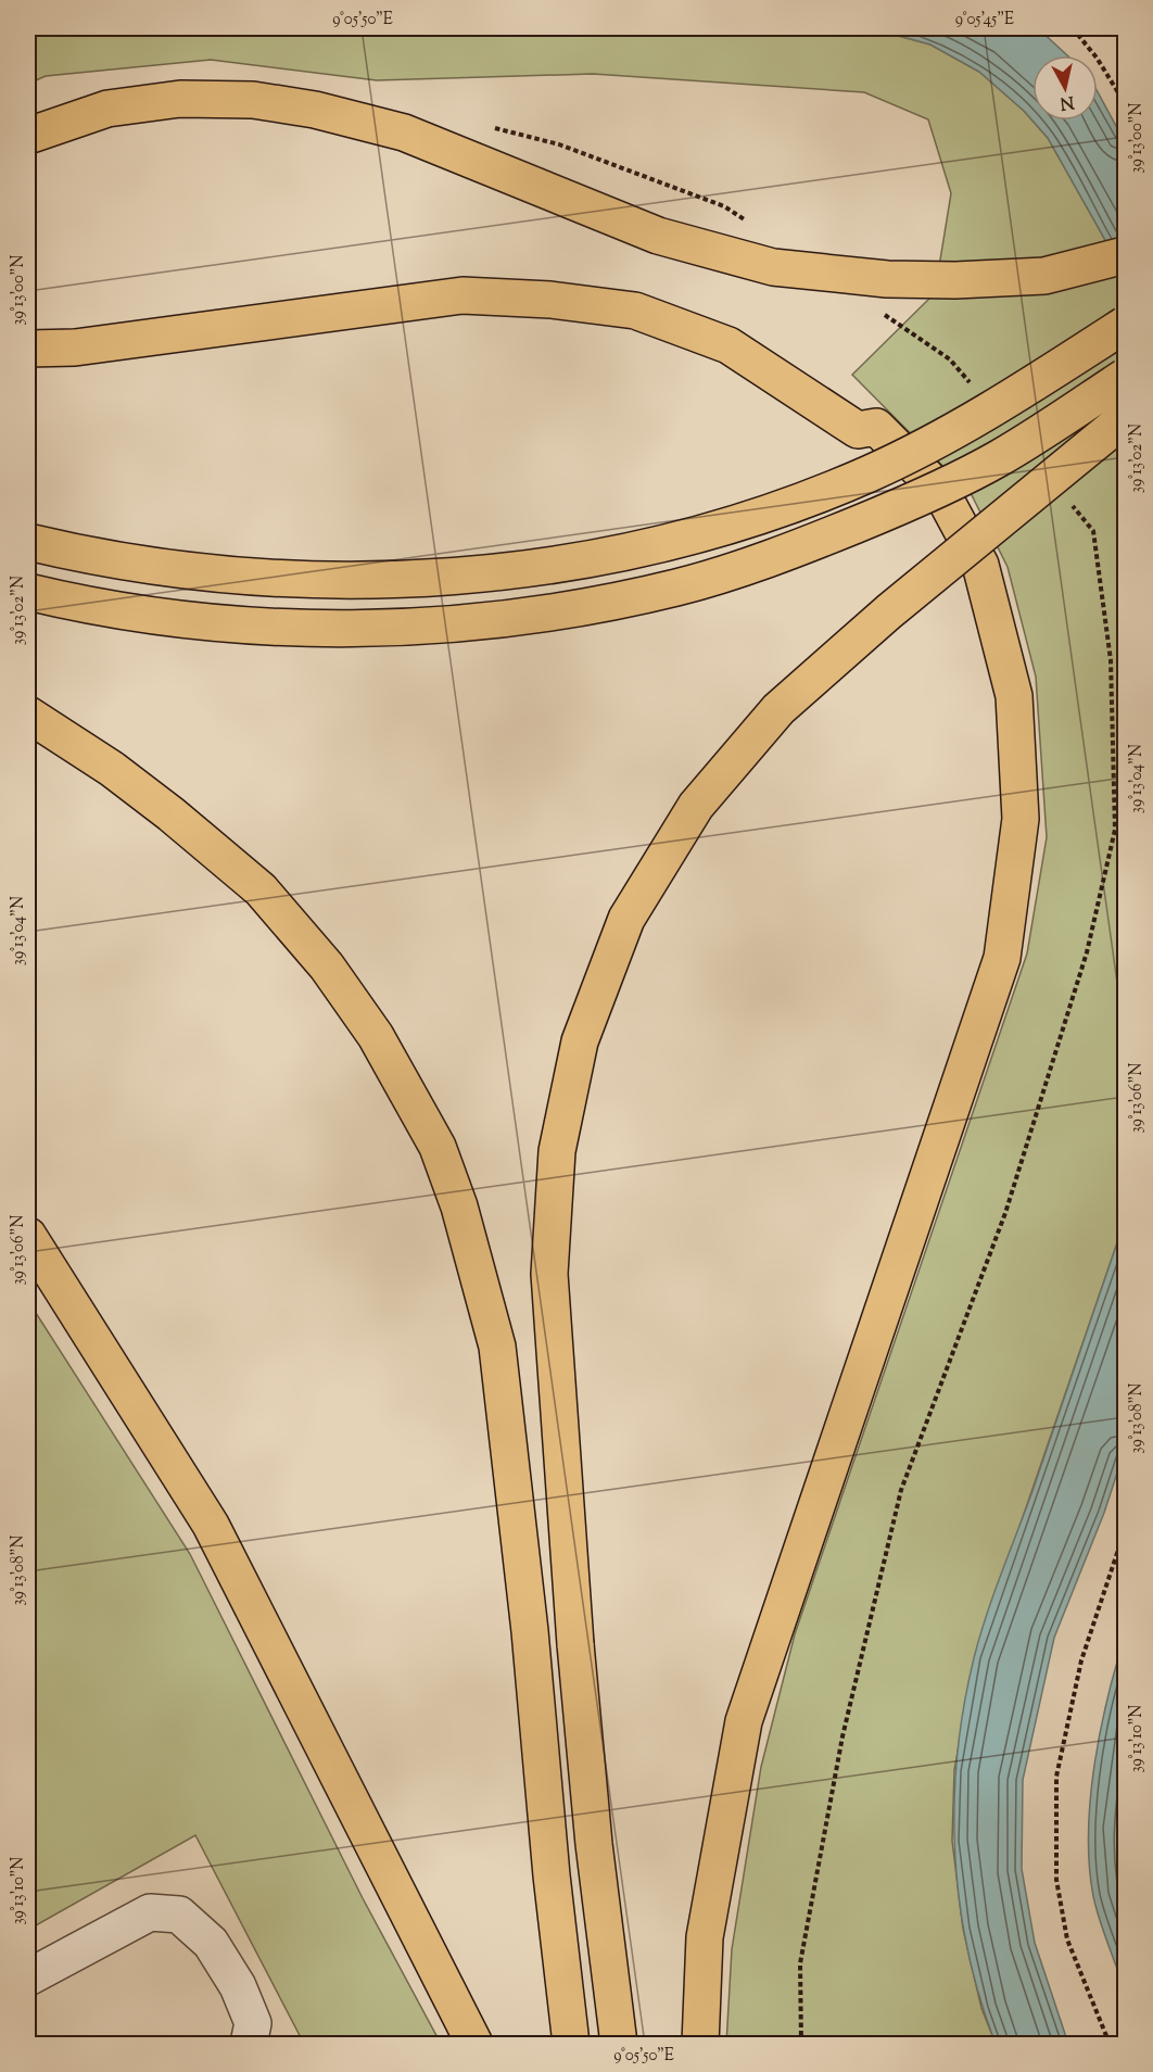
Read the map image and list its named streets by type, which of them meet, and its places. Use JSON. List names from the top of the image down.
{
  "north": "bottom",
  "coordinates": [
    "9°05'50\"E",
    "9°05'45\"E",
    "39°13'00\"N",
    "39°13'02\"N",
    "39°13'04\"N",
    "39°13'06\"N",
    "39°13'08\"N",
    "39°13'10\"N"
  ]
}
